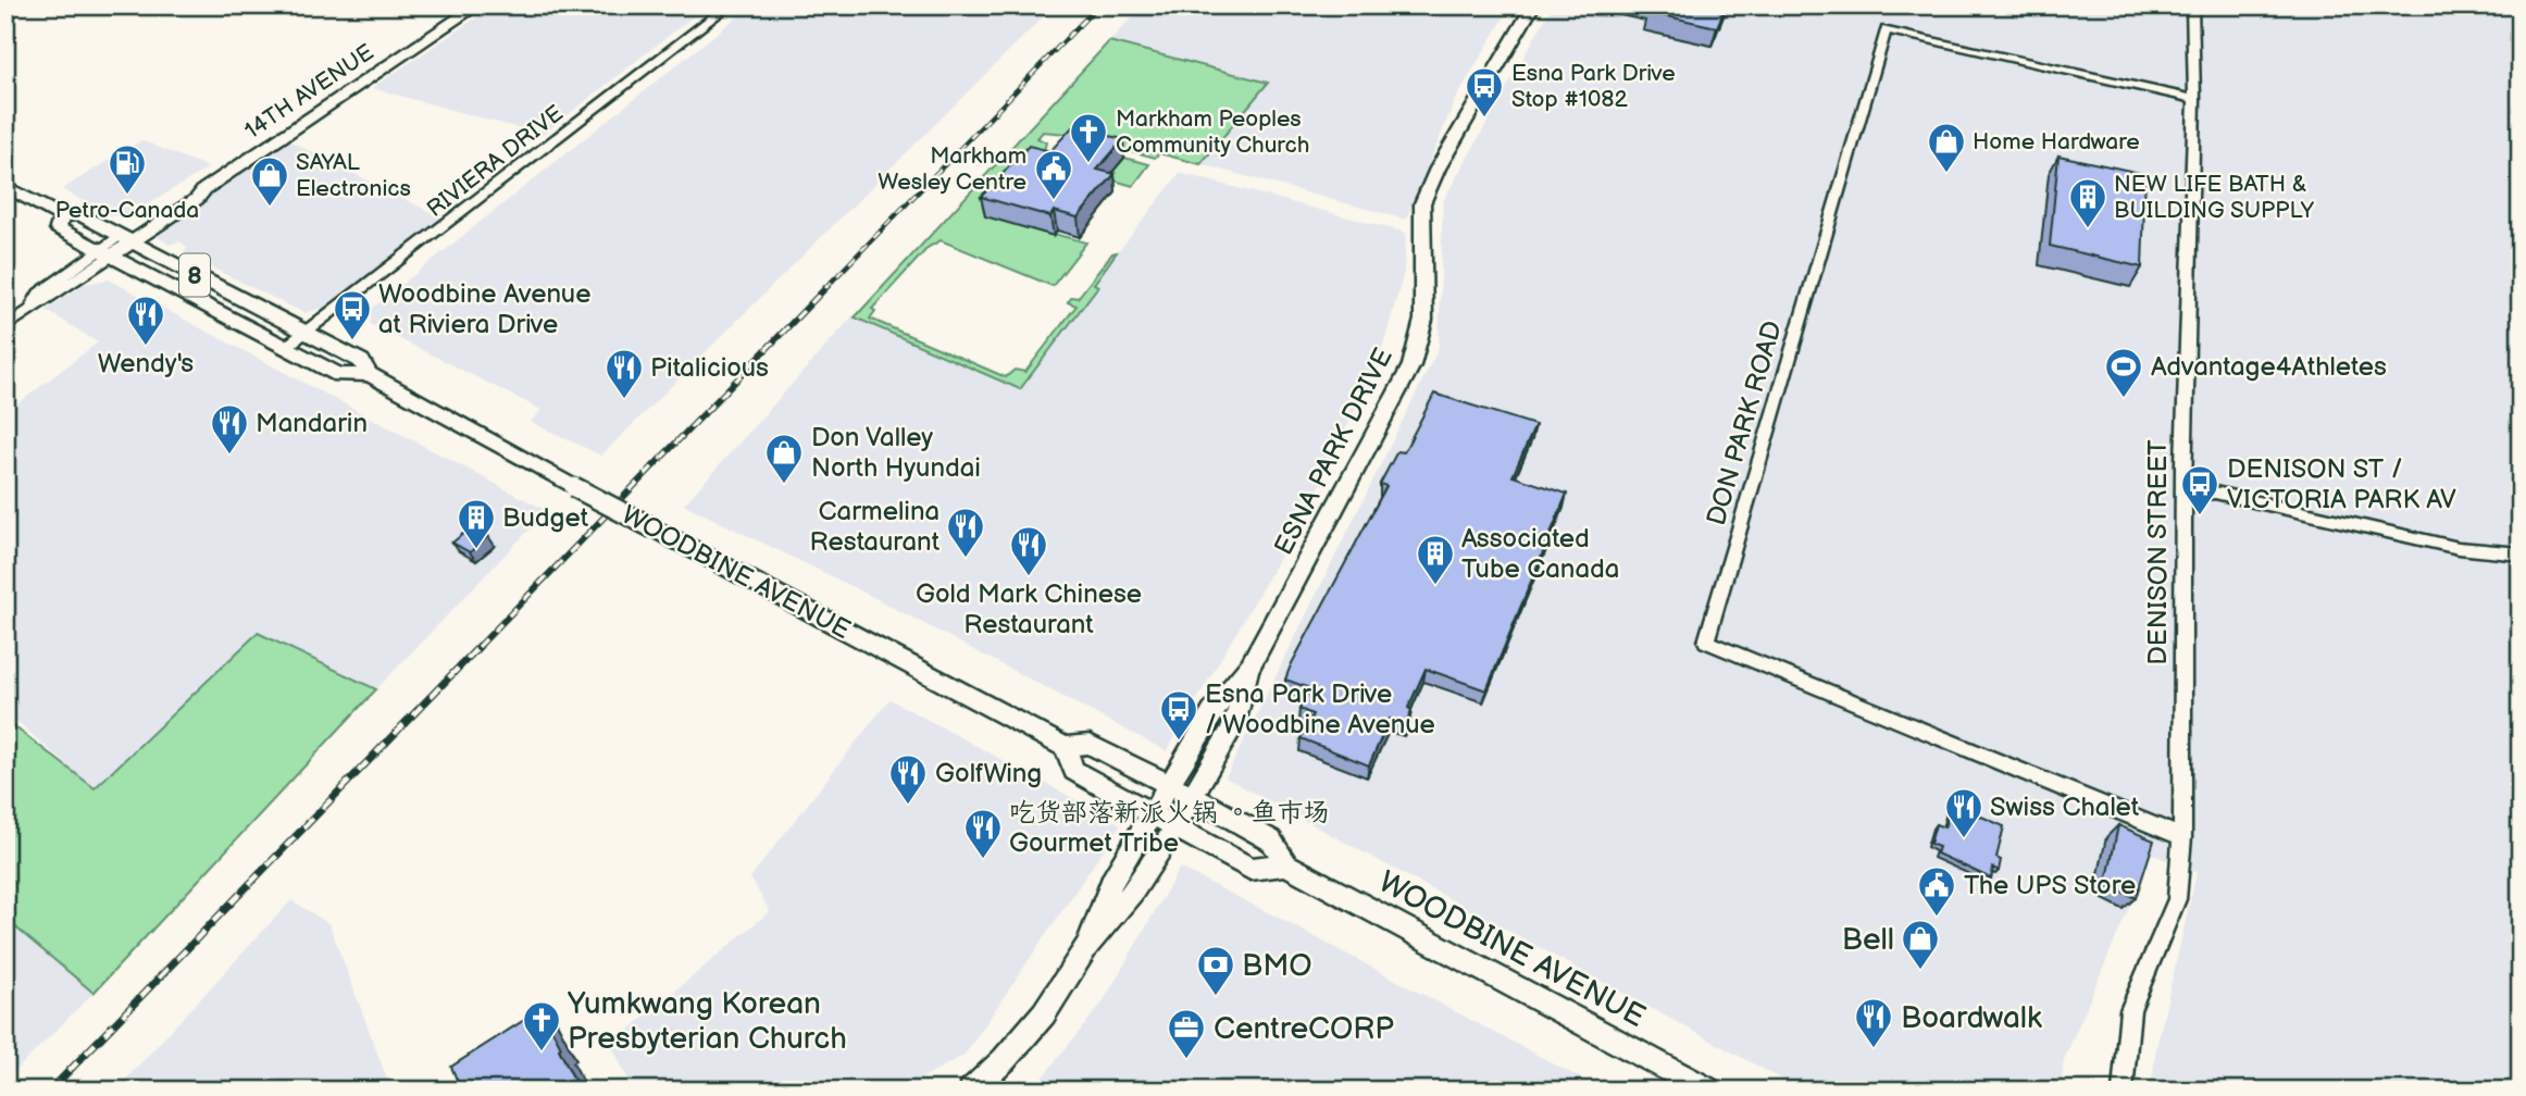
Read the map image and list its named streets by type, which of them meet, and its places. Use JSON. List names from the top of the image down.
{
  "streets": {
    "main road": [
      "14TH AVENUE",
      "8",
      "ESNA PARK DRIVE",
      "WOODBINE AVENUE"
    ],
    "street": ["RIVIERA DRIVE", "DON PARK ROAD", "DENISON STREET"]
  },
  "crossings": [
    ["14TH AVENUE", "WOODBINE AVENUE"],
    ["RIVIERA DRIVE", "WOODBINE AVENUE"],
    ["DON PARK ROAD", "DENISON STREET"],
    ["ESNA PARK DRIVE", "WOODBINE AVENUE"]
  ],
  "places": {
    "bus stop": [
      "Esna Park Drive Stop #1082",
      "Woodbine Avenue at Riviera Drive",
      "DENISON ST / VICTORIA PARK AV",
      "Esna Park Drive / Woodbine Avenue"
    ],
    "church": ["Markham Peoples Community Church", "Yumkwang Korean Presbyterian Church"],
    "shop": [
      "Home Hardware",
      "SAYAL Electronics",
      "Don Valley North Hyundai",
      "Bell"
    ],
    "fuel station": ["Petro-Canada"],
    "public building": ["Markham Wesley Centre", "The UPS Store"],
    "building": ["NEW LIFE BATH & BUILDING SUPPLY", "Budget", "Associated Tube Canada"],
    "restaurant": [
      "Wendy's",
      "Pitalicious",
      "Mandarin",
      "Carmelina Restaurant",
      "Gold Mark Chinese Restaurant",
      "GolfWing",
      "Swiss Chalet",
      "吃货部落新派火锅 。鱼市场 Gourmet Tribe",
      "Boardwalk"
    ],
    "sports": ["Advantage4Athletes"],
    "bank": ["BMO"],
    "office": ["CentreCORP"]
  }
}
